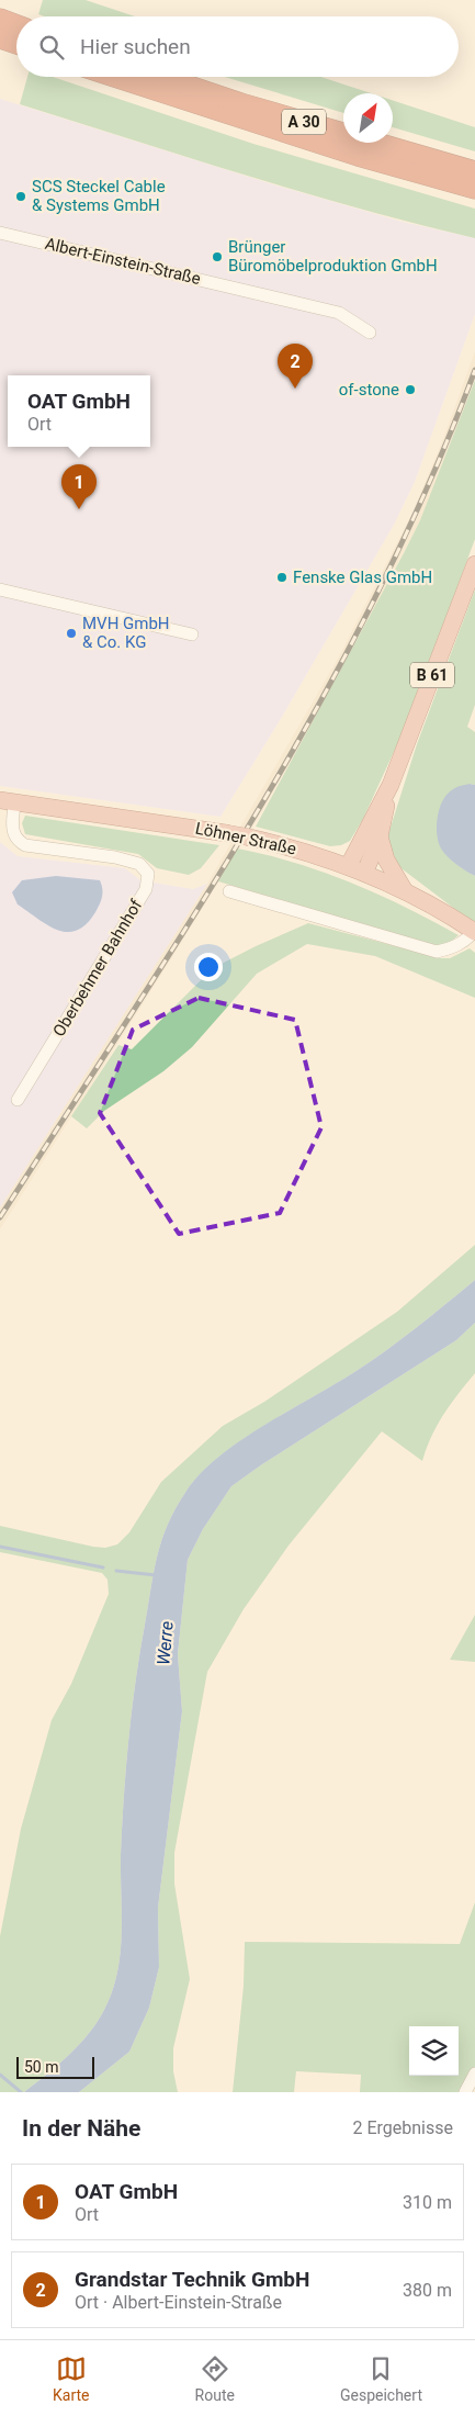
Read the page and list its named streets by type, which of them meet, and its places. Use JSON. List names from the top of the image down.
{
  "streets": {
    "highway": ["A 30"],
    "main road": ["B 61", "Löhner Straße"],
    "street": ["Albert-Einstein-Straße", "Oberbehmer Bahnhof"]
  },
  "crossings": [
    ["B 61", "Löhner Straße"],
    ["Löhner Straße", "Oberbehmer Bahnhof"]
  ],
  "water": ["Werre"],
  "places": [
    "SCS Steckel Cable & Systems GmbH",
    "Brünger Büromöbelproduktion GmbH",
    "of-stone",
    "Fenske Glas GmbH",
    "MVH GmbH & Co. KG"
  ],
  "scale_bar": "50 m",
  "north": "top right",
  "page": {
    "search": "Hier suchen",
    "pins": ["2", "1"],
    "popup": ["OAT GmbH", "Ort"],
    "scale": "50 m",
    "heading": ["In der Nähe", "2 Ergebnisse"],
    "list": [
      {
        "mark": "1",
        "name": "OAT GmbH",
        "note": "Ort",
        "value": "310 m"
      },
      {
        "mark": "2",
        "name": "Grandstar Technik GmbH",
        "note": "Ort · Albert-Einstein-Straße",
        "value": "380 m"
      }
    ],
    "nav": ["Karte", "Route", "Gespeichert"]
  }
}
